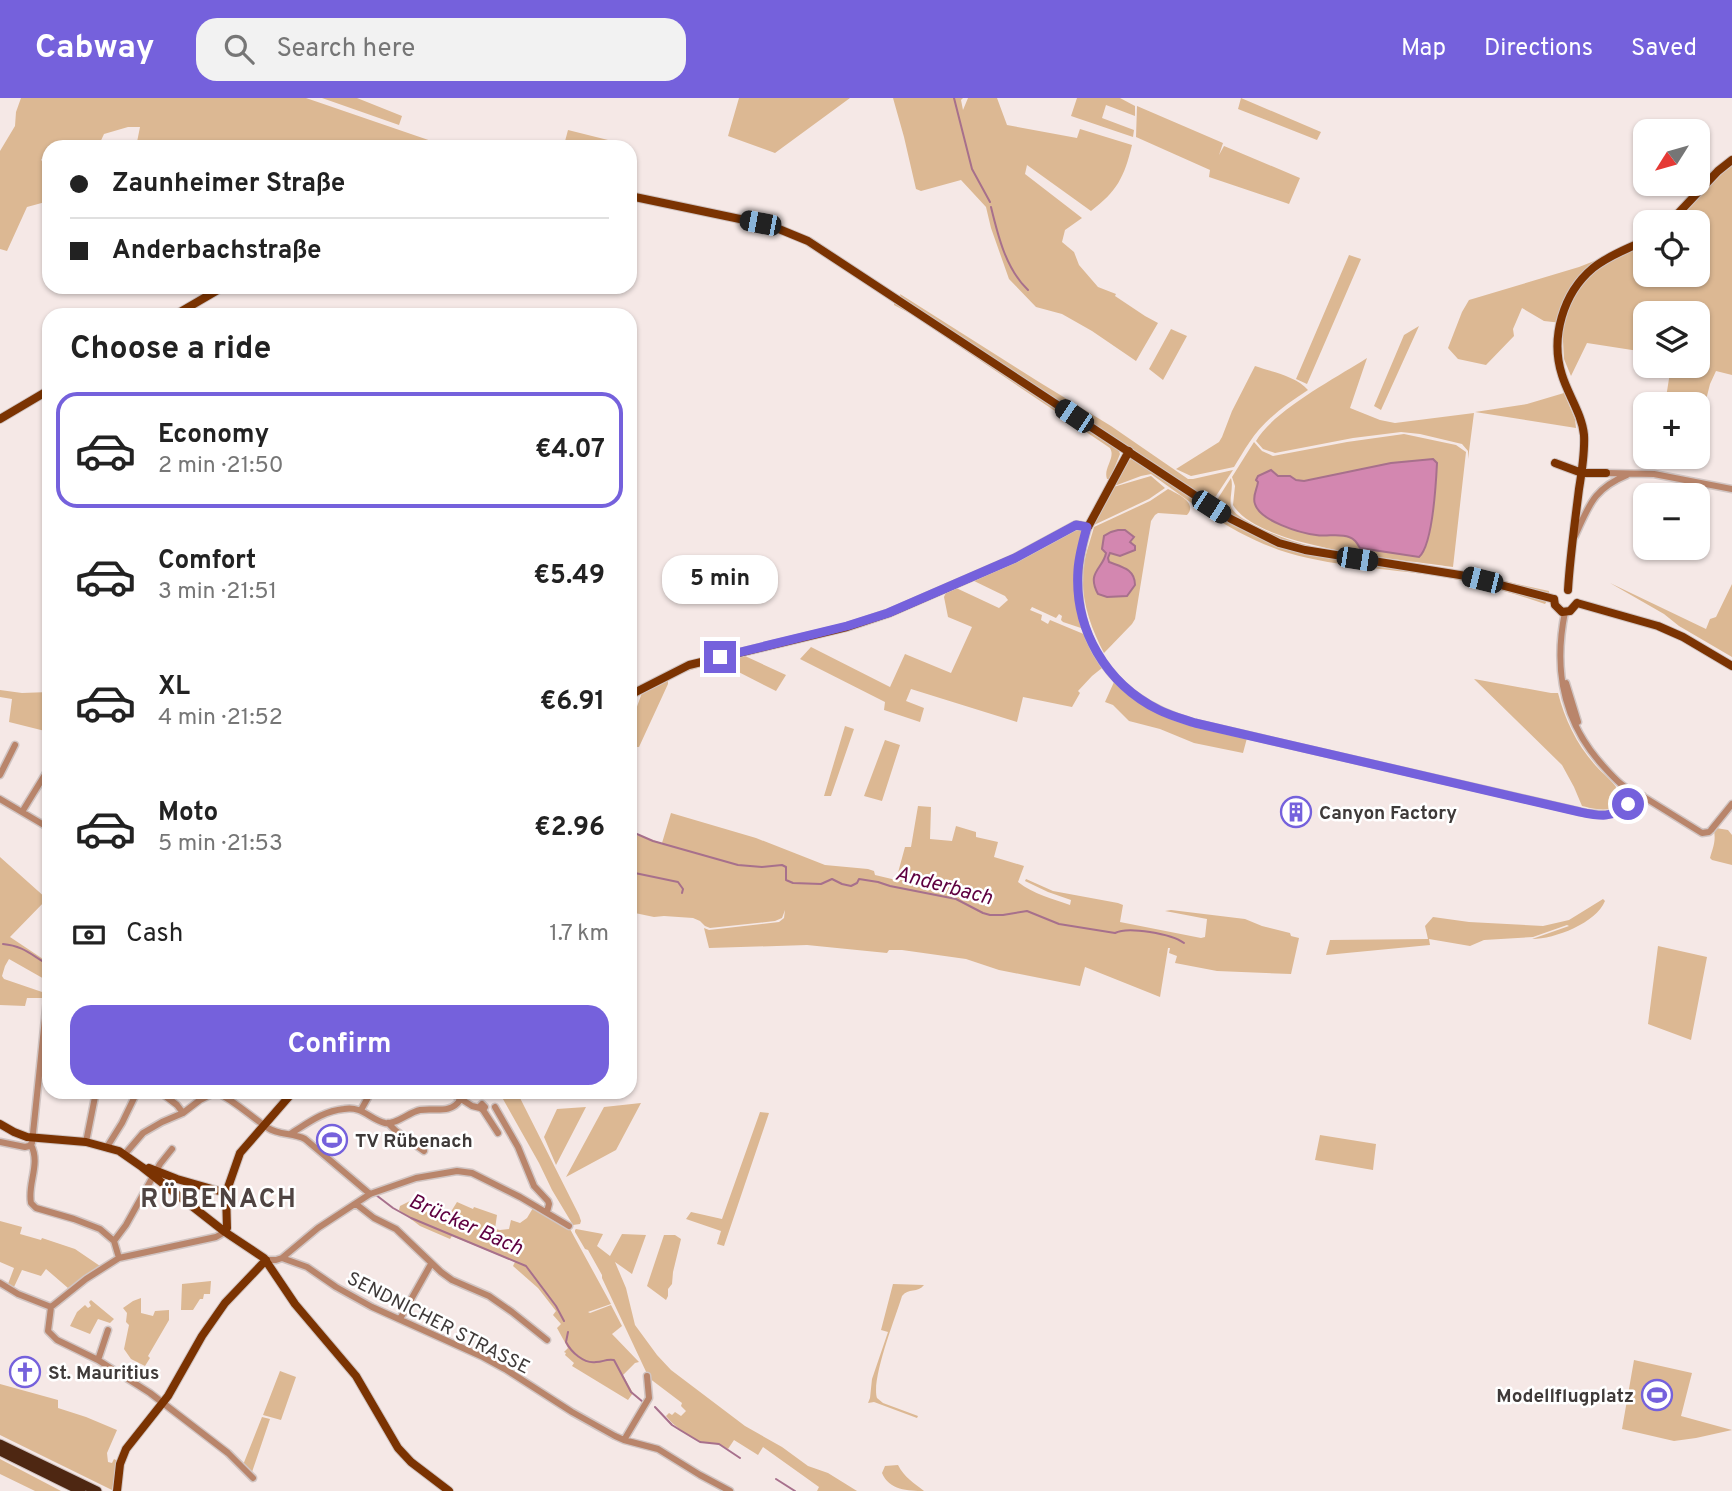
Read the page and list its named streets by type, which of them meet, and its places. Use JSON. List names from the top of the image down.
{
  "streets": {
    "street": ["SENDNICHER STRASSE"]
  },
  "districts": ["RÜBENACH"],
  "water": ["Anderbach", "Brücker Bach"],
  "places": {
    "building": ["Canyon Factory"],
    "sports": ["TV Rübenach", "Modellflugplatz"],
    "church": ["St. Mauritius"]
  },
  "north": "bottom left",
  "page": {
    "header": "Cabway",
    "search": "Search here",
    "nav": ["Map", "Directions", "Saved"],
    "map_buttons": ["+", "−"],
    "banner": ["Zaunheimer Straße", "Anderbachstraße"],
    "heading": "Choose a ride",
    "list": [
      {
        "name": "Economy",
        "note": "2 min · 21:50",
        "value": "€4.07"
      },
      {
        "name": "Comfort",
        "note": "3 min · 21:51",
        "value": "€5.49"
      },
      {
        "name": "XL",
        "note": "4 min · 21:52",
        "value": "€6.91"
      },
      {
        "name": "Moto",
        "note": "5 min · 21:53",
        "value": "€2.96"
      }
    ],
    "bubble": "5 min",
    "pay": ["Cash", "1.7 km"],
    "buttons": "Confirm"
  }
}
